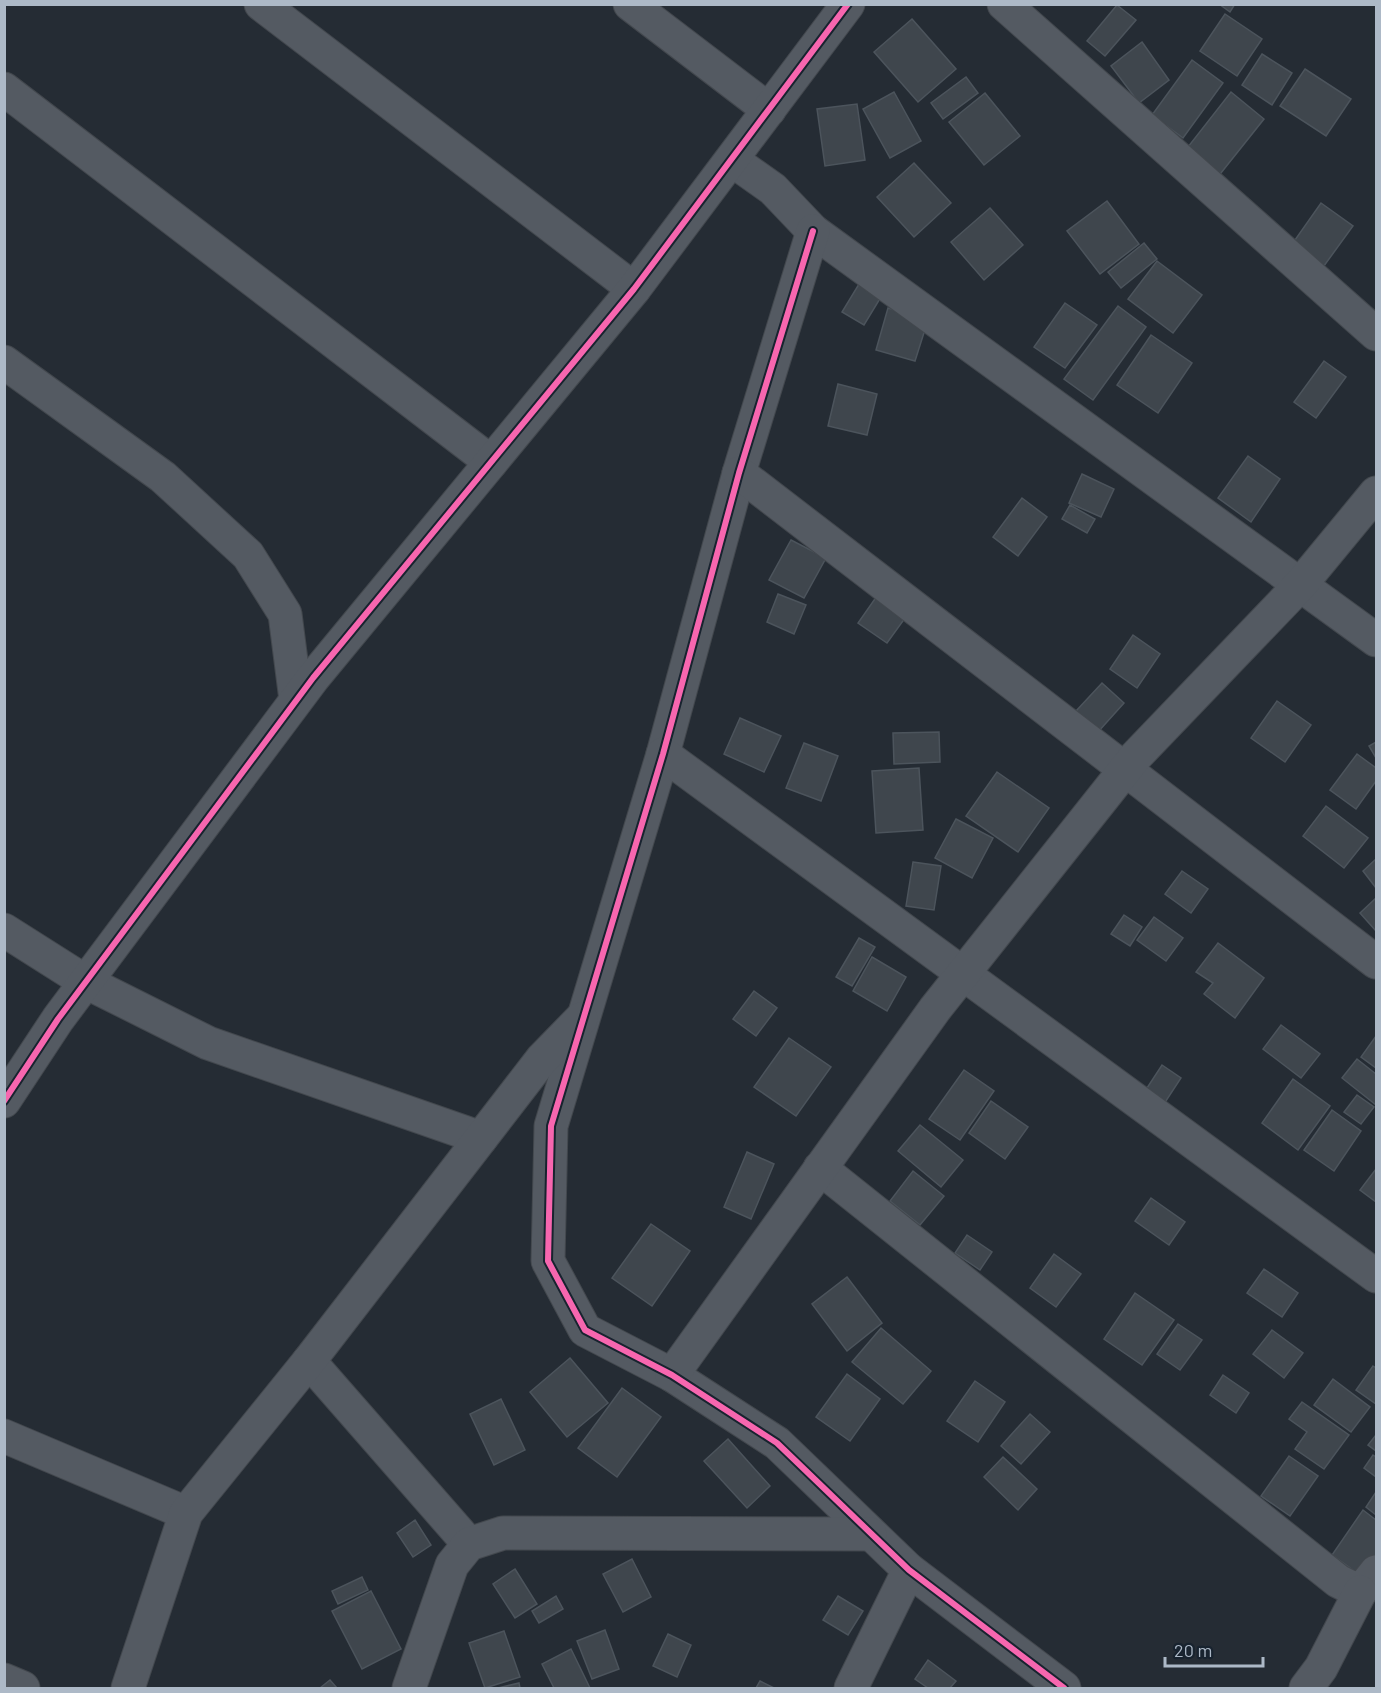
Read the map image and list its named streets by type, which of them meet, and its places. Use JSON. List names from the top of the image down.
{
  "scale_bar": "20 m"
}
